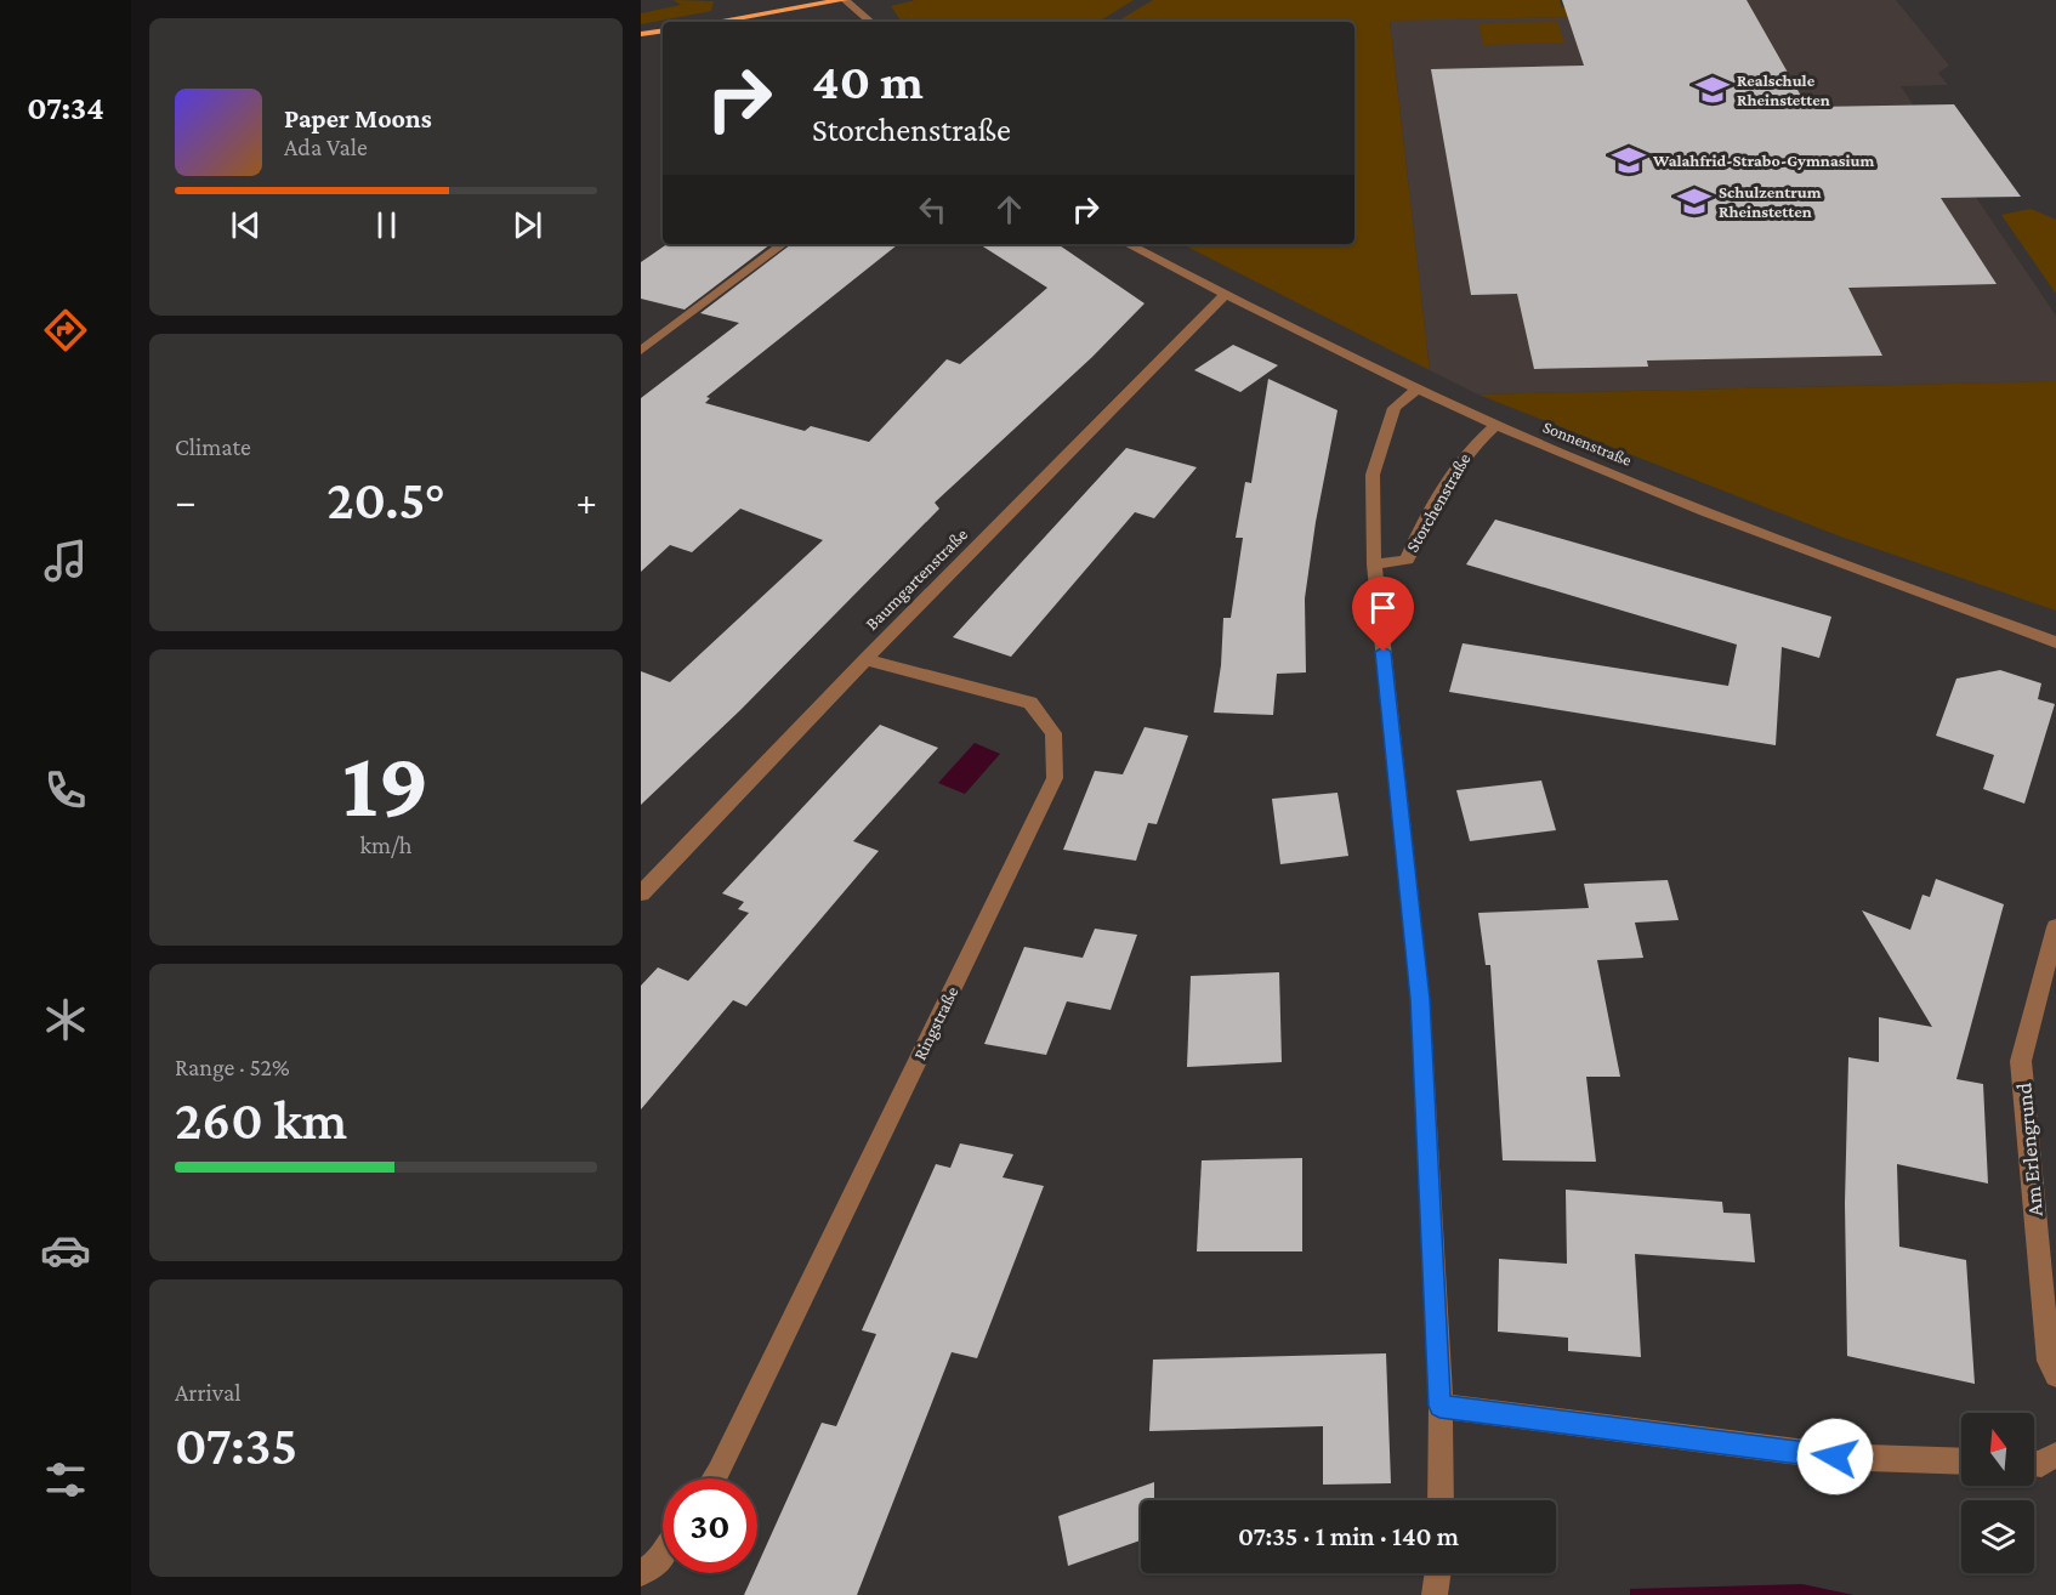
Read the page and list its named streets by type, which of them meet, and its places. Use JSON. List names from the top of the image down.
{
  "streets": {
    "street": [
      "Sonnenstraße",
      "Storchenstraße",
      "Baumgartenstraße",
      "Ringstraße",
      "Am Erlengrund"
    ]
  },
  "crossings": [
    ["Sonnenstraße", "Storchenstraße"],
    ["Sonnenstraße", "Baumgartenstraße"],
    ["Baumgartenstraße", "Ringstraße"]
  ],
  "places": {
    "school or university": ["Realschule Rheinstetten", "Walahfrid-Strabo-Gymnasium", "Schulzentrum Rheinstetten"]
  },
  "north": "top",
  "page": {
    "tabs": "07:34",
    "turn": ["40 m", "Storchenstraße"],
    "song": ["Paper Moons", "Ada Vale"],
    "tile": [
      "Climate",
      ["19", "km/h"],
      ["Range · 52%", "260 km"],
      ["Arrival", "07:35"]
    ],
    "heat": ["−", "20.5°", "+"],
    "limit": "30",
    "trip": "07:35 · 1 min · 140 m"
  }
}
